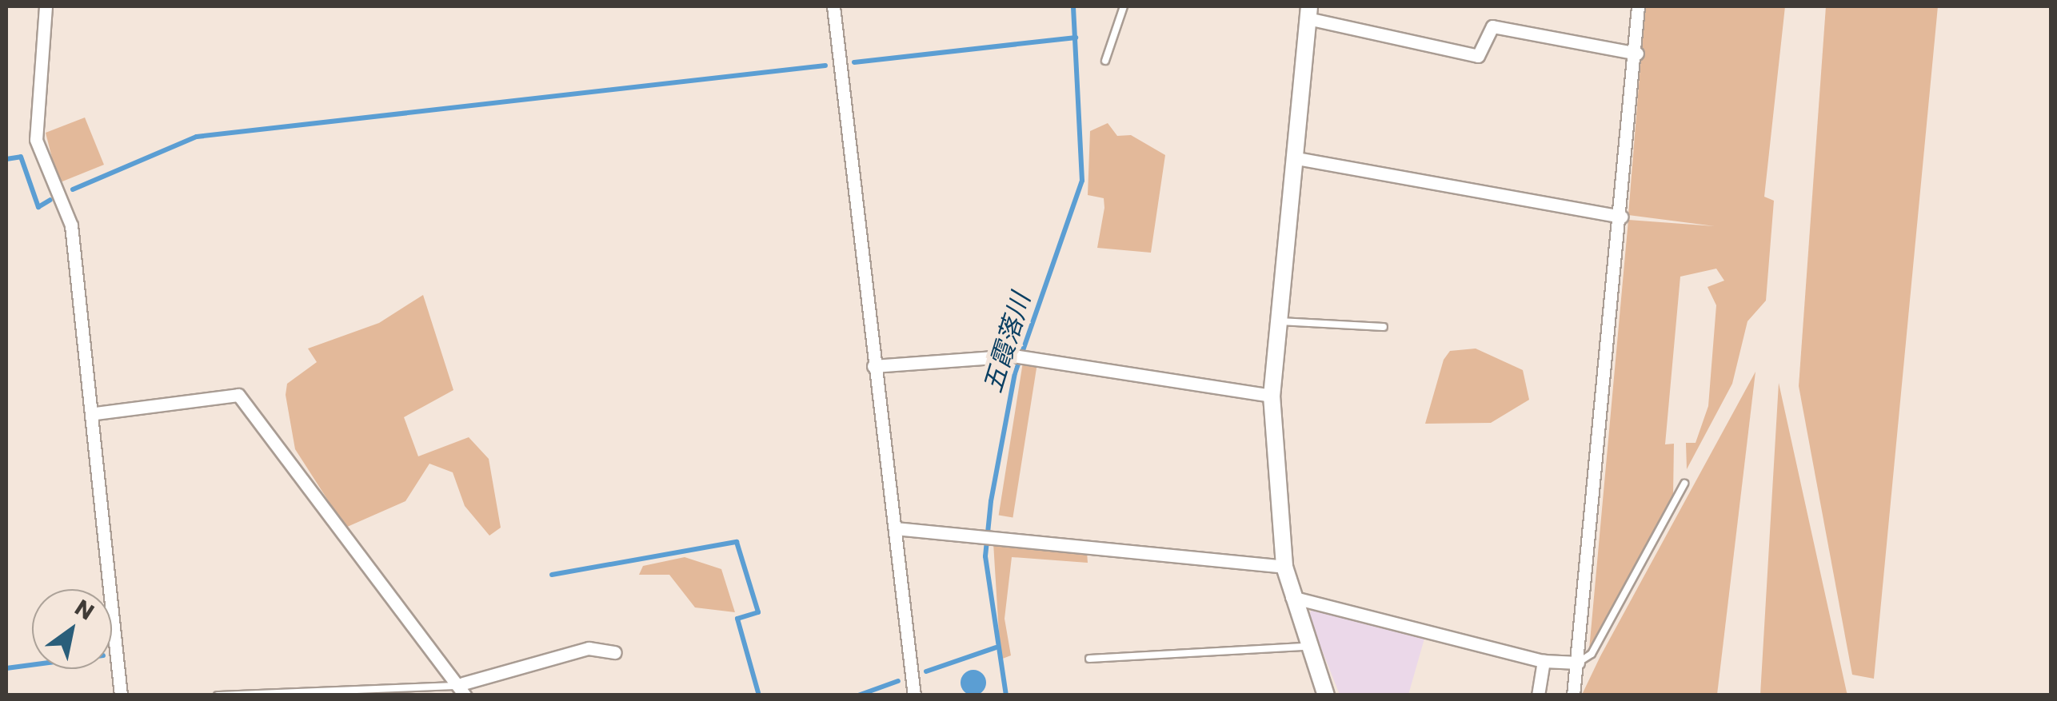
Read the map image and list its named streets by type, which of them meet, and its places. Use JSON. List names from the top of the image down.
{
  "water": ["五霞落川"],
  "north": "top right"
}
